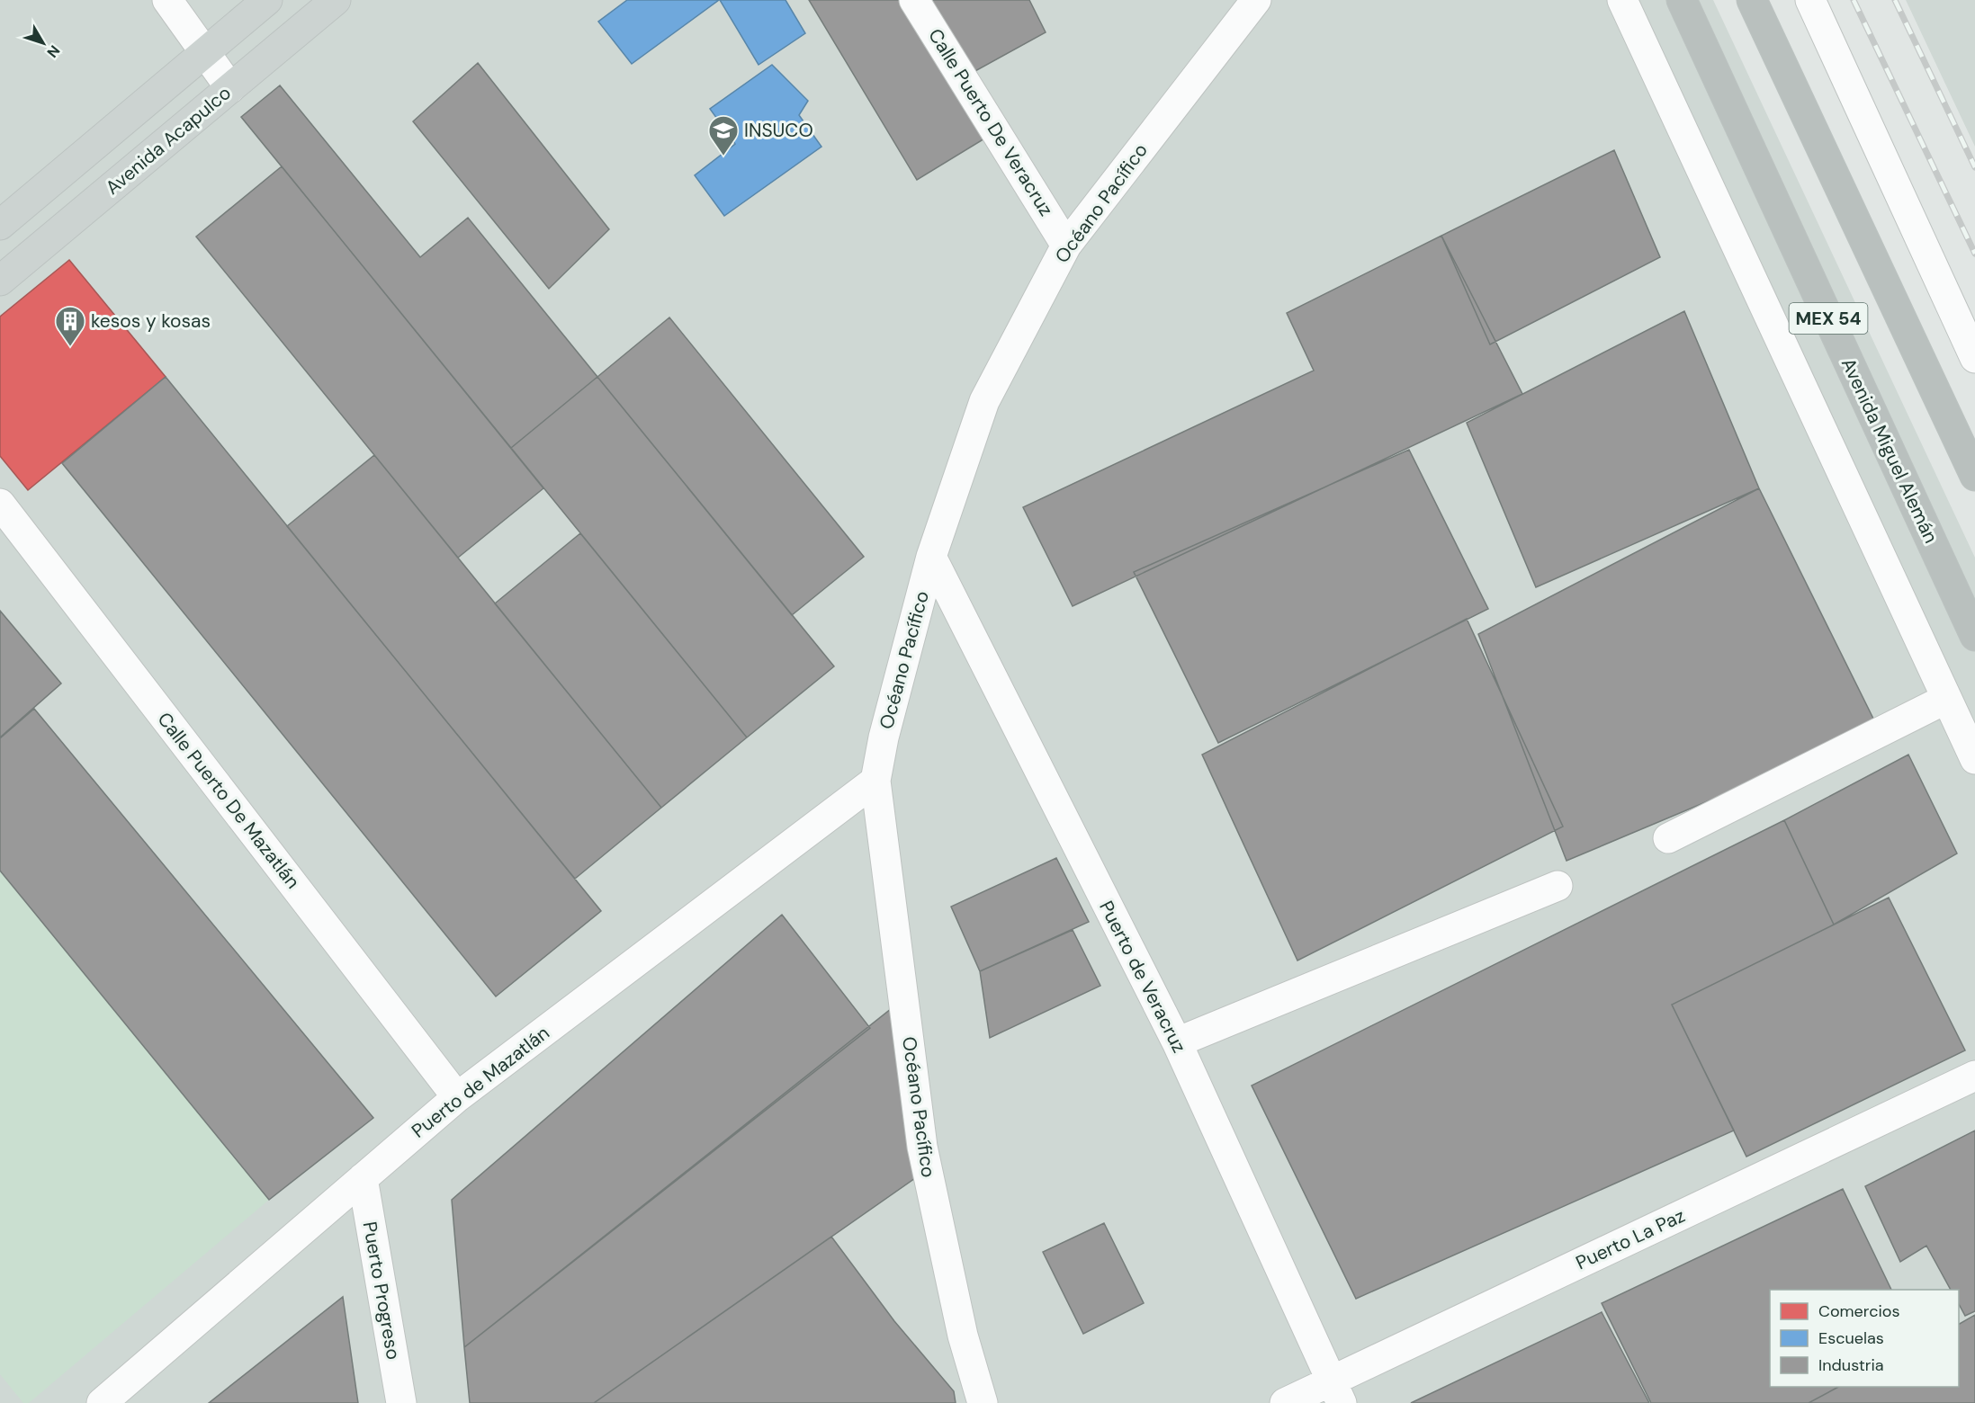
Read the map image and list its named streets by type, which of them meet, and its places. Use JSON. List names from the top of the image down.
{
  "streets": {
    "highway": ["MEX 54", "Avenida Miguel Alemán"],
    "main road": ["Avenida Acapulco"],
    "street": [
      "Calle Puerto De Veracruz",
      "Océano Pacífico",
      "Calle Puerto De Mazatlán",
      "Puerto de Veracruz",
      "Puerto de Mazatlán",
      "Puerto La Paz",
      "Puerto Progreso"
    ]
  },
  "crossings": [
    ["Calle Puerto De Veracruz", "Océano Pacífico"],
    ["Océano Pacífico", "Puerto de Veracruz"],
    ["Océano Pacífico", "Puerto de Mazatlán"],
    ["Calle Puerto De Mazatlán", "Puerto de Mazatlán"],
    ["Puerto de Veracruz", "Puerto La Paz"],
    ["Puerto de Mazatlán", "Puerto Progreso"]
  ],
  "places": {
    "school or university": ["INSUCO"],
    "building": ["kesos y kosas"]
  },
  "legend": ["Comercios", "Escuelas", "Industria"],
  "north": "bottom right"
}
